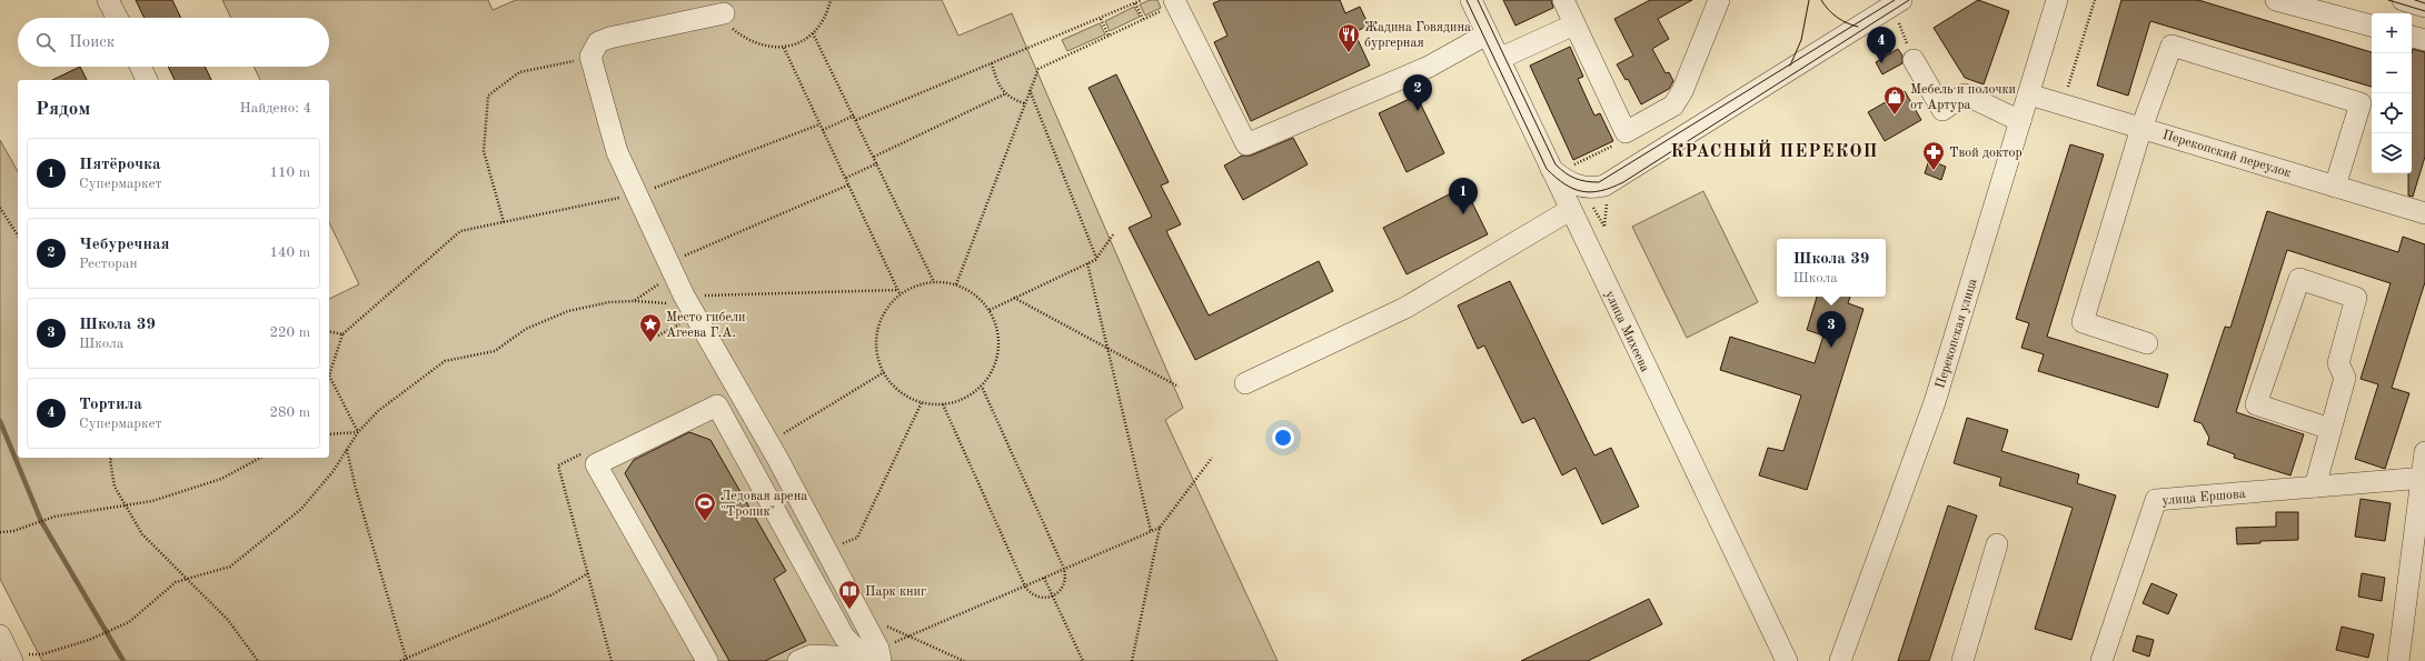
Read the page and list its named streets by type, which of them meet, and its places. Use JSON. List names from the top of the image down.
{
  "streets": {
    "street": [
      "Перекопский переулок",
      "улица Михеева",
      "Перекопская улица",
      "улица Ершова"
    ]
  },
  "crossings": [
    ["Перекопский переулок", "Перекопская улица"]
  ],
  "districts": ["КРАСНЫЙ ПЕРЕКОП"],
  "places": {
    "restaurant": ["Жадина Говядина бургерная"],
    "shop": ["Мебель и полочки от Артура"],
    "pharmacy": ["Твой доктор"],
    "place": ["Место гибели Агеева Г.А."],
    "sports": ["Ледовая арена \"Тропик\""],
    "library": ["Парк книг"]
  },
  "page": {
    "map_buttons": ["+", "−"],
    "search": "Поиск",
    "pins": [
      "4",
      "2",
      "1",
      "3"
    ],
    "heading": ["Рядом", "Найдено: 4"],
    "list": [
      {
        "mark": "1",
        "name": "Пятёрочка",
        "note": "Супермаркет",
        "value": "110 m"
      },
      {
        "mark": "2",
        "name": "Чебуречная",
        "note": "Ресторан",
        "value": "140 m"
      },
      {
        "mark": "3",
        "name": "Школа 39",
        "note": "Школа",
        "value": "220 m"
      },
      {
        "mark": "4",
        "name": "Тортила",
        "note": "Супермаркет",
        "value": "280 m"
      }
    ],
    "popup": ["Школа 39", "Школа"]
  }
}
